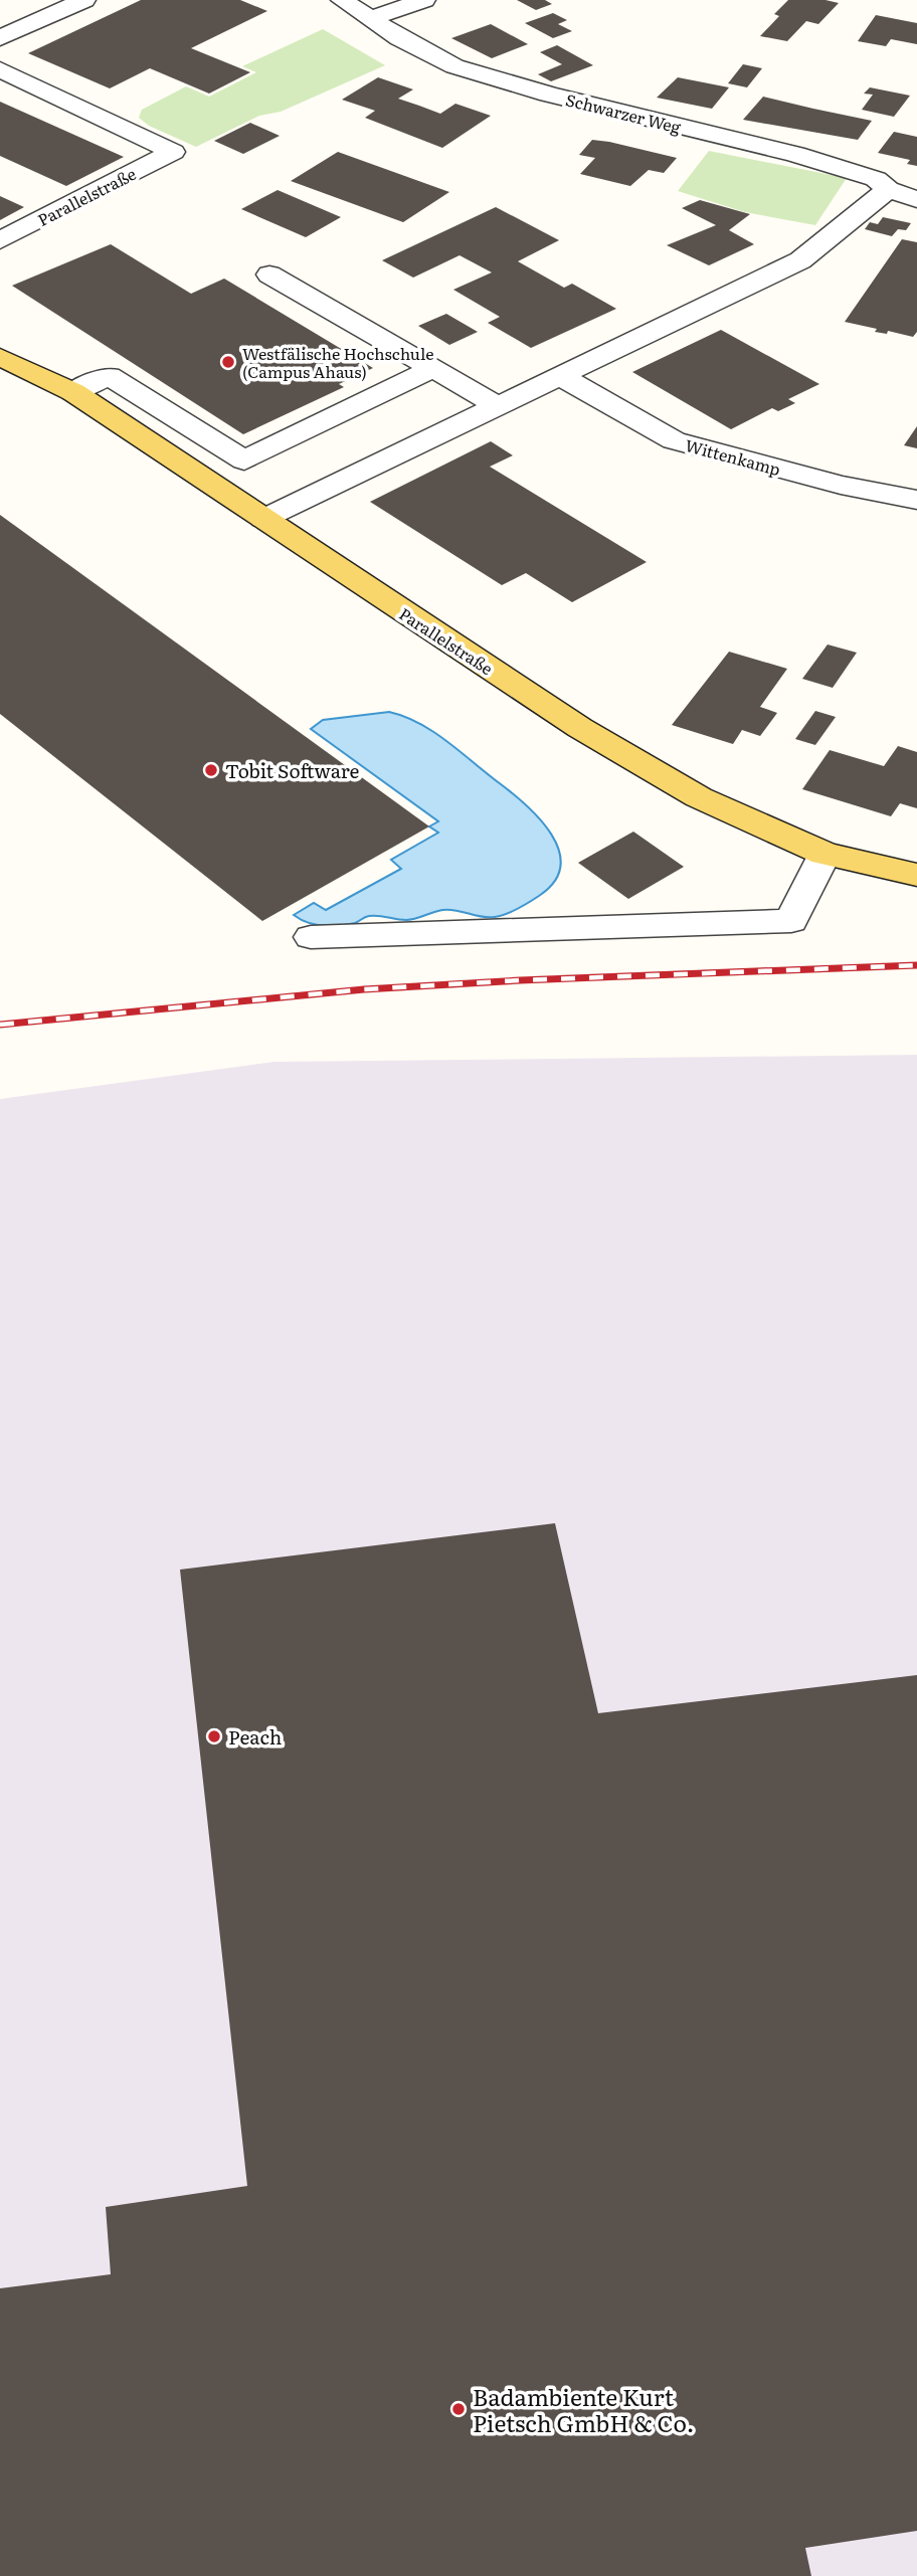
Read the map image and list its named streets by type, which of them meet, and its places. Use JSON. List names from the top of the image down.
{
  "streets": {
    "main road": ["Parallelstraße"],
    "street": ["Schwarzer Weg", "Wittenkamp"]
  },
  "places": [
    "Westfälische Hochschule (Campus Ahaus)",
    "Tobit Software",
    "Peach",
    "Badambiente Kurt Pietsch GmbH & Co."
  ]
}
